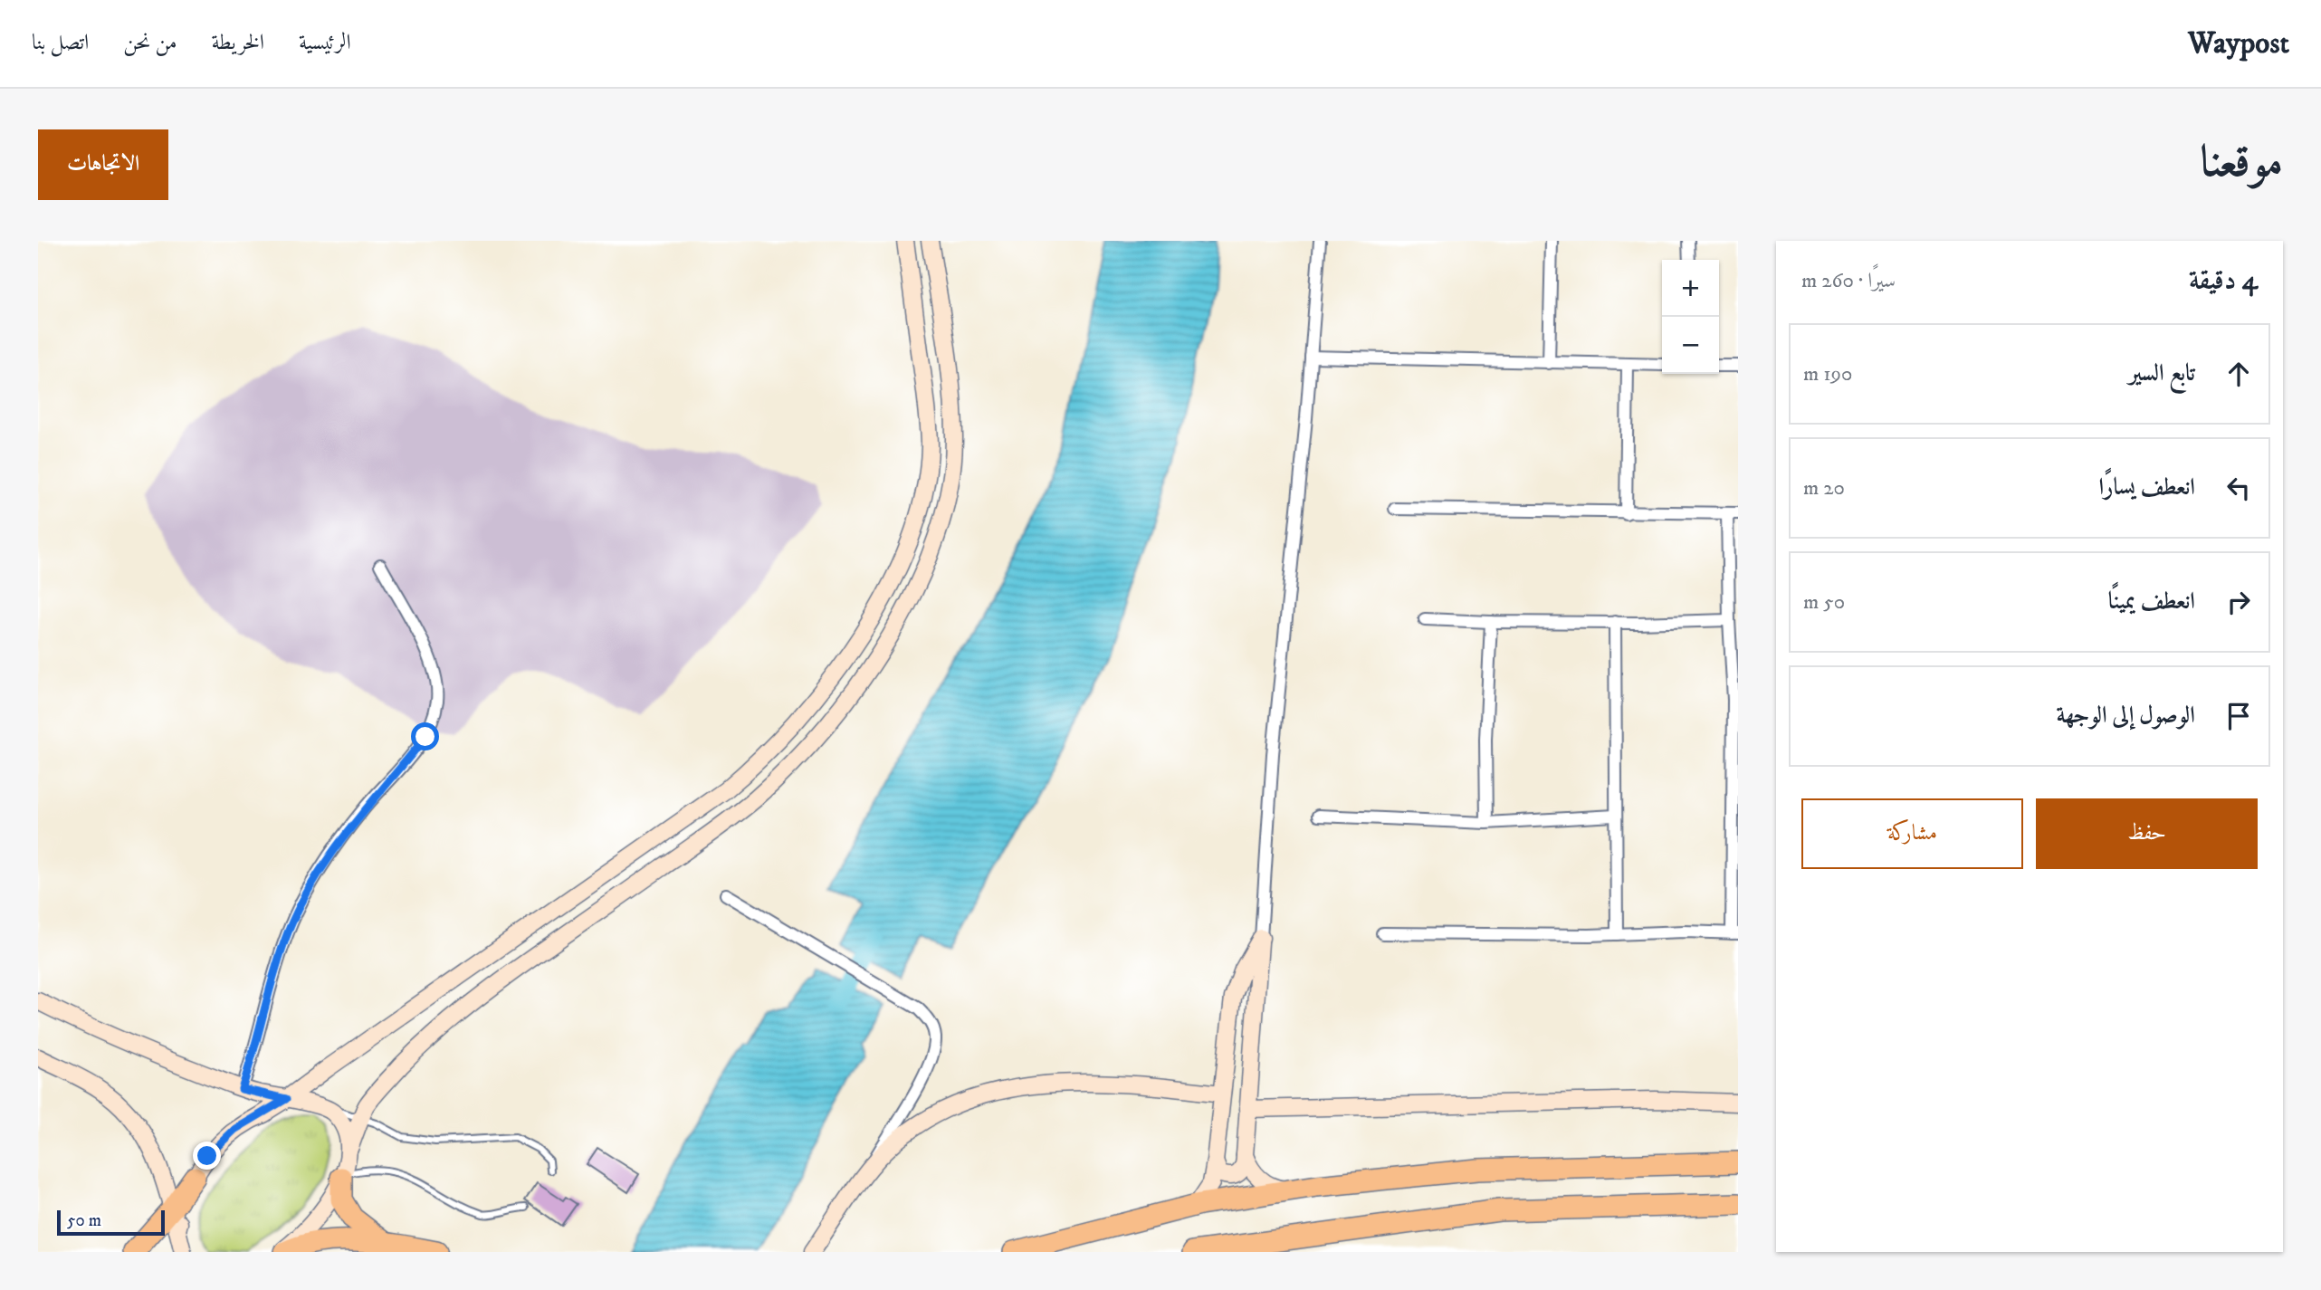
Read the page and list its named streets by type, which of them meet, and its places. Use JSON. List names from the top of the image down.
{
  "scale_bar": "50 m",
  "page": {
    "header": "Waypost",
    "nav": [
      "الرئيسية",
      "الخريطة",
      "من نحن",
      "اتصل بنا"
    ],
    "title": "موقعنا",
    "buttons": [
      "الاتجاهات",
      ["حفظ", "مشاركة"]
    ],
    "heading": ["4 دقيقة", "سيرًا · 260 m"],
    "map_buttons": ["+", "−"],
    "list": [
      ["تابع السير", "190 m"],
      ["انعطف يسارًا", "20 m"],
      ["انعطف يمينًا", "50 m"],
      "الوصول إلى الوجهة"
    ],
    "scale": "50 m"
  }
}
